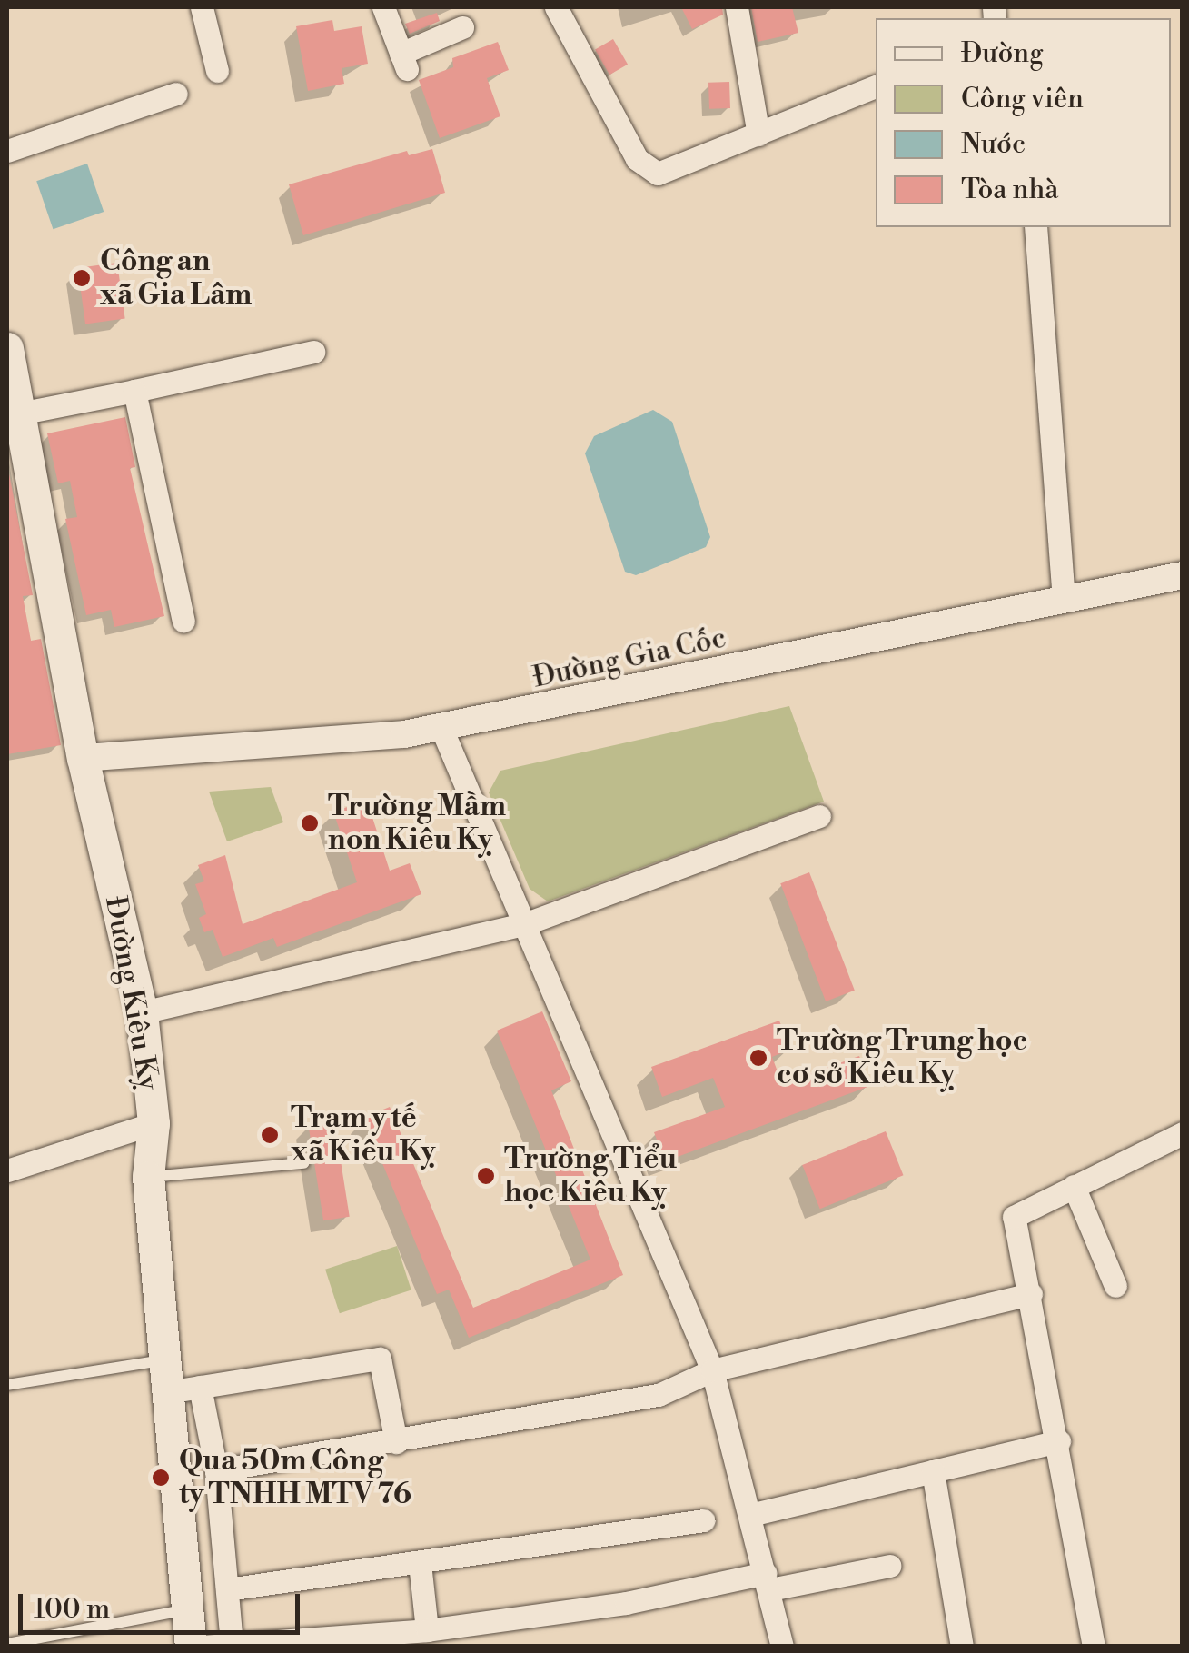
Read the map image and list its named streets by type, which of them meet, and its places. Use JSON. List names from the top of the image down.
{
  "streets": {
    "main road": ["Đường Kiêu Kỵ"],
    "street": ["Đường Gia Cốc"]
  },
  "crossings": [
    ["Đường Gia Cốc", "Đường Kiêu Kỵ"]
  ],
  "places": [
    "Công an xã Gia Lâm",
    "Trường Mầm non Kiêu Kỵ",
    "Trường Trung học cơ sở Kiêu Kỵ",
    "Trạm y tế xã Kiêu Kỵ",
    "Trường Tiểu học Kiêu Kỵ",
    "Qua 50m Công ty TNHH MTV 76"
  ],
  "legend": [
    "Đường",
    "Công viên",
    "Nước",
    "Tòa nhà"
  ],
  "scale_bar": "100 m"
}
